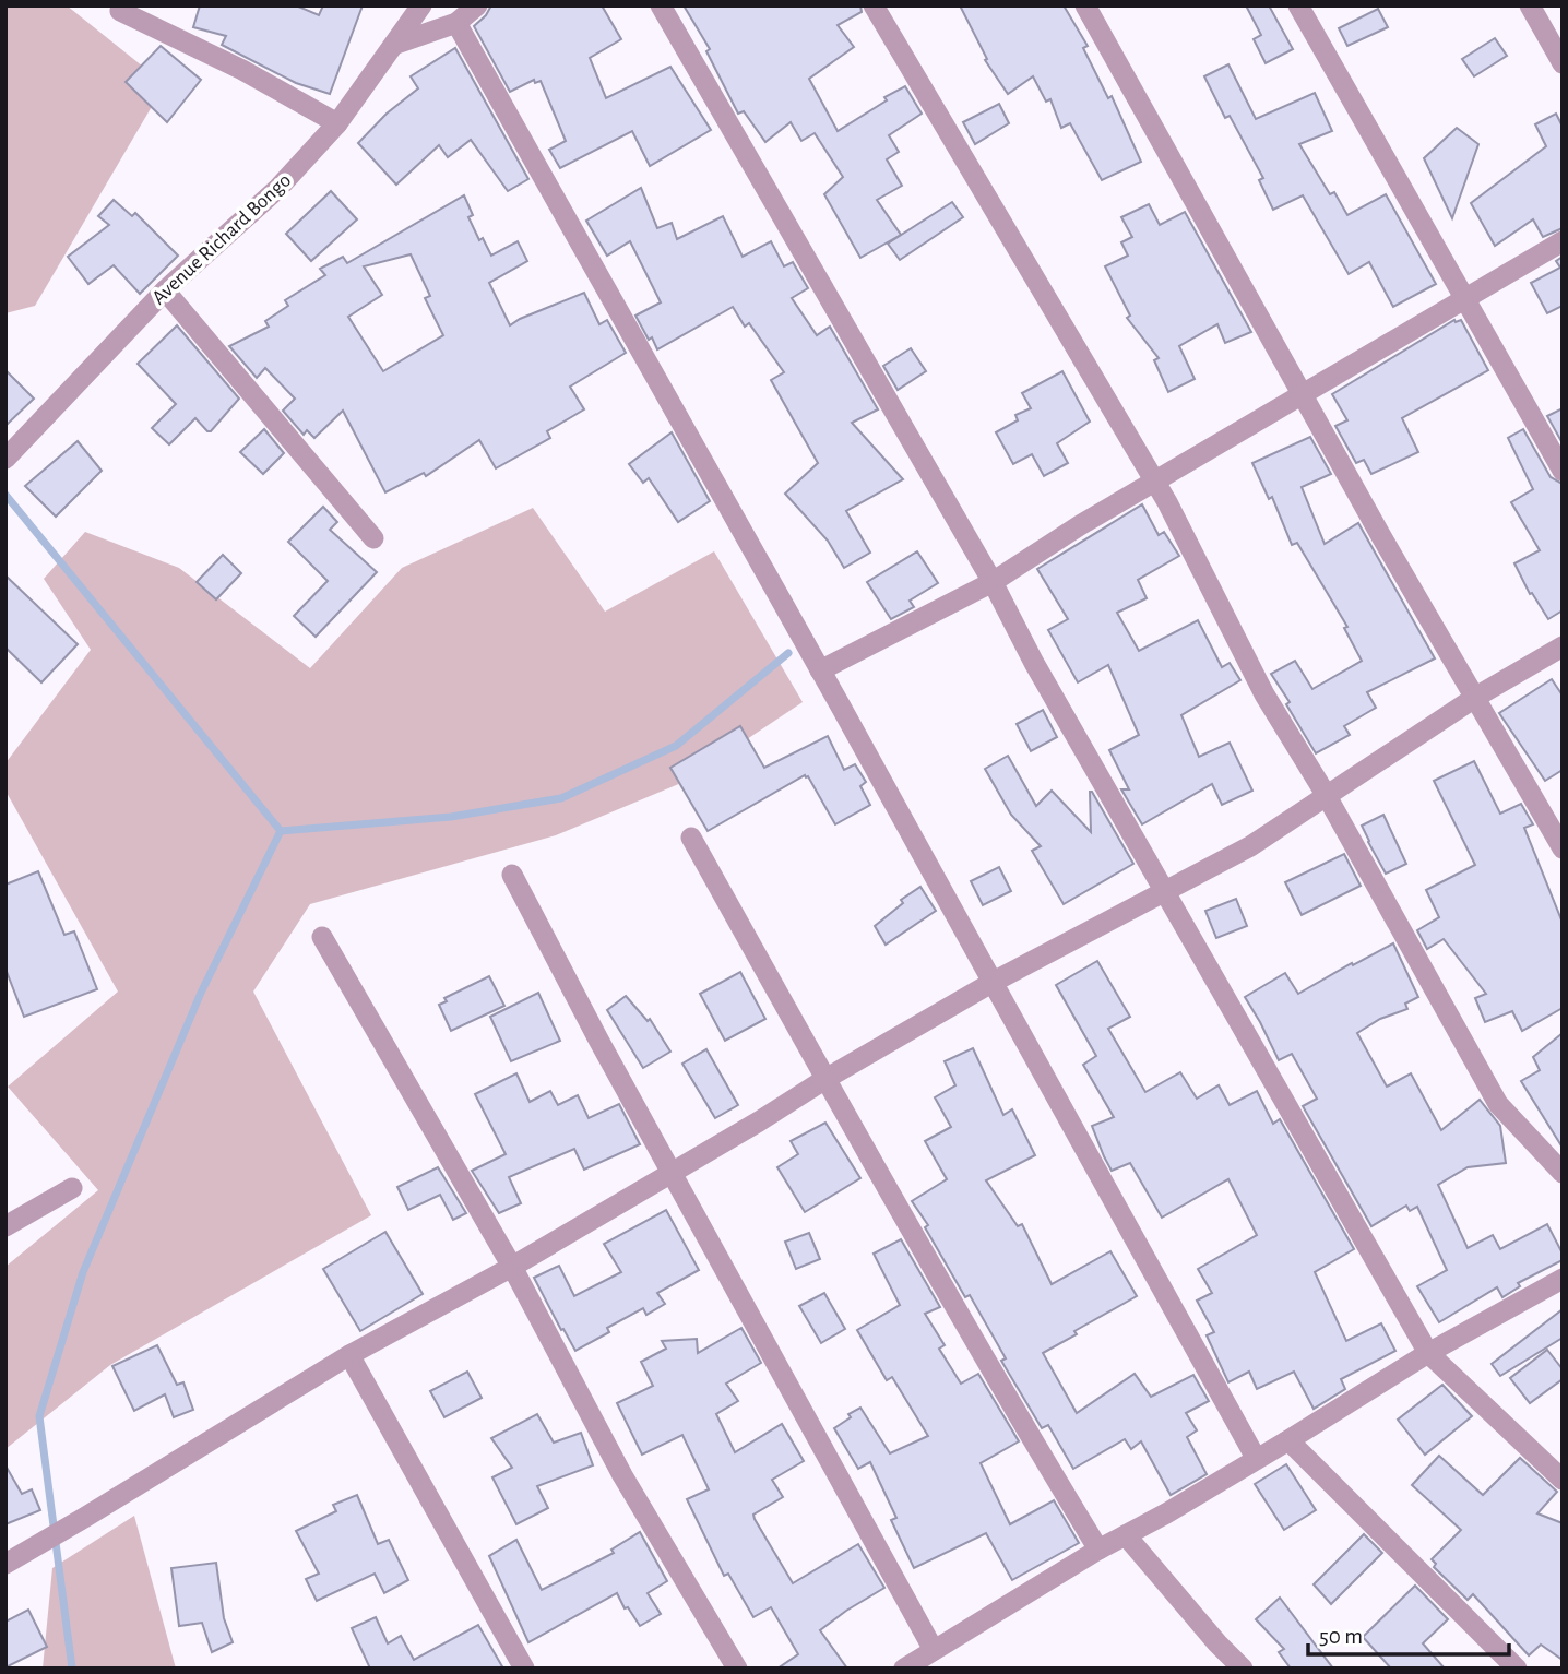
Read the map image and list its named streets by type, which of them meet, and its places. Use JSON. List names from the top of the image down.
{
  "streets": {
    "street": ["Avenue Richard Bongo"]
  },
  "scale_bar": "50 m"
}
